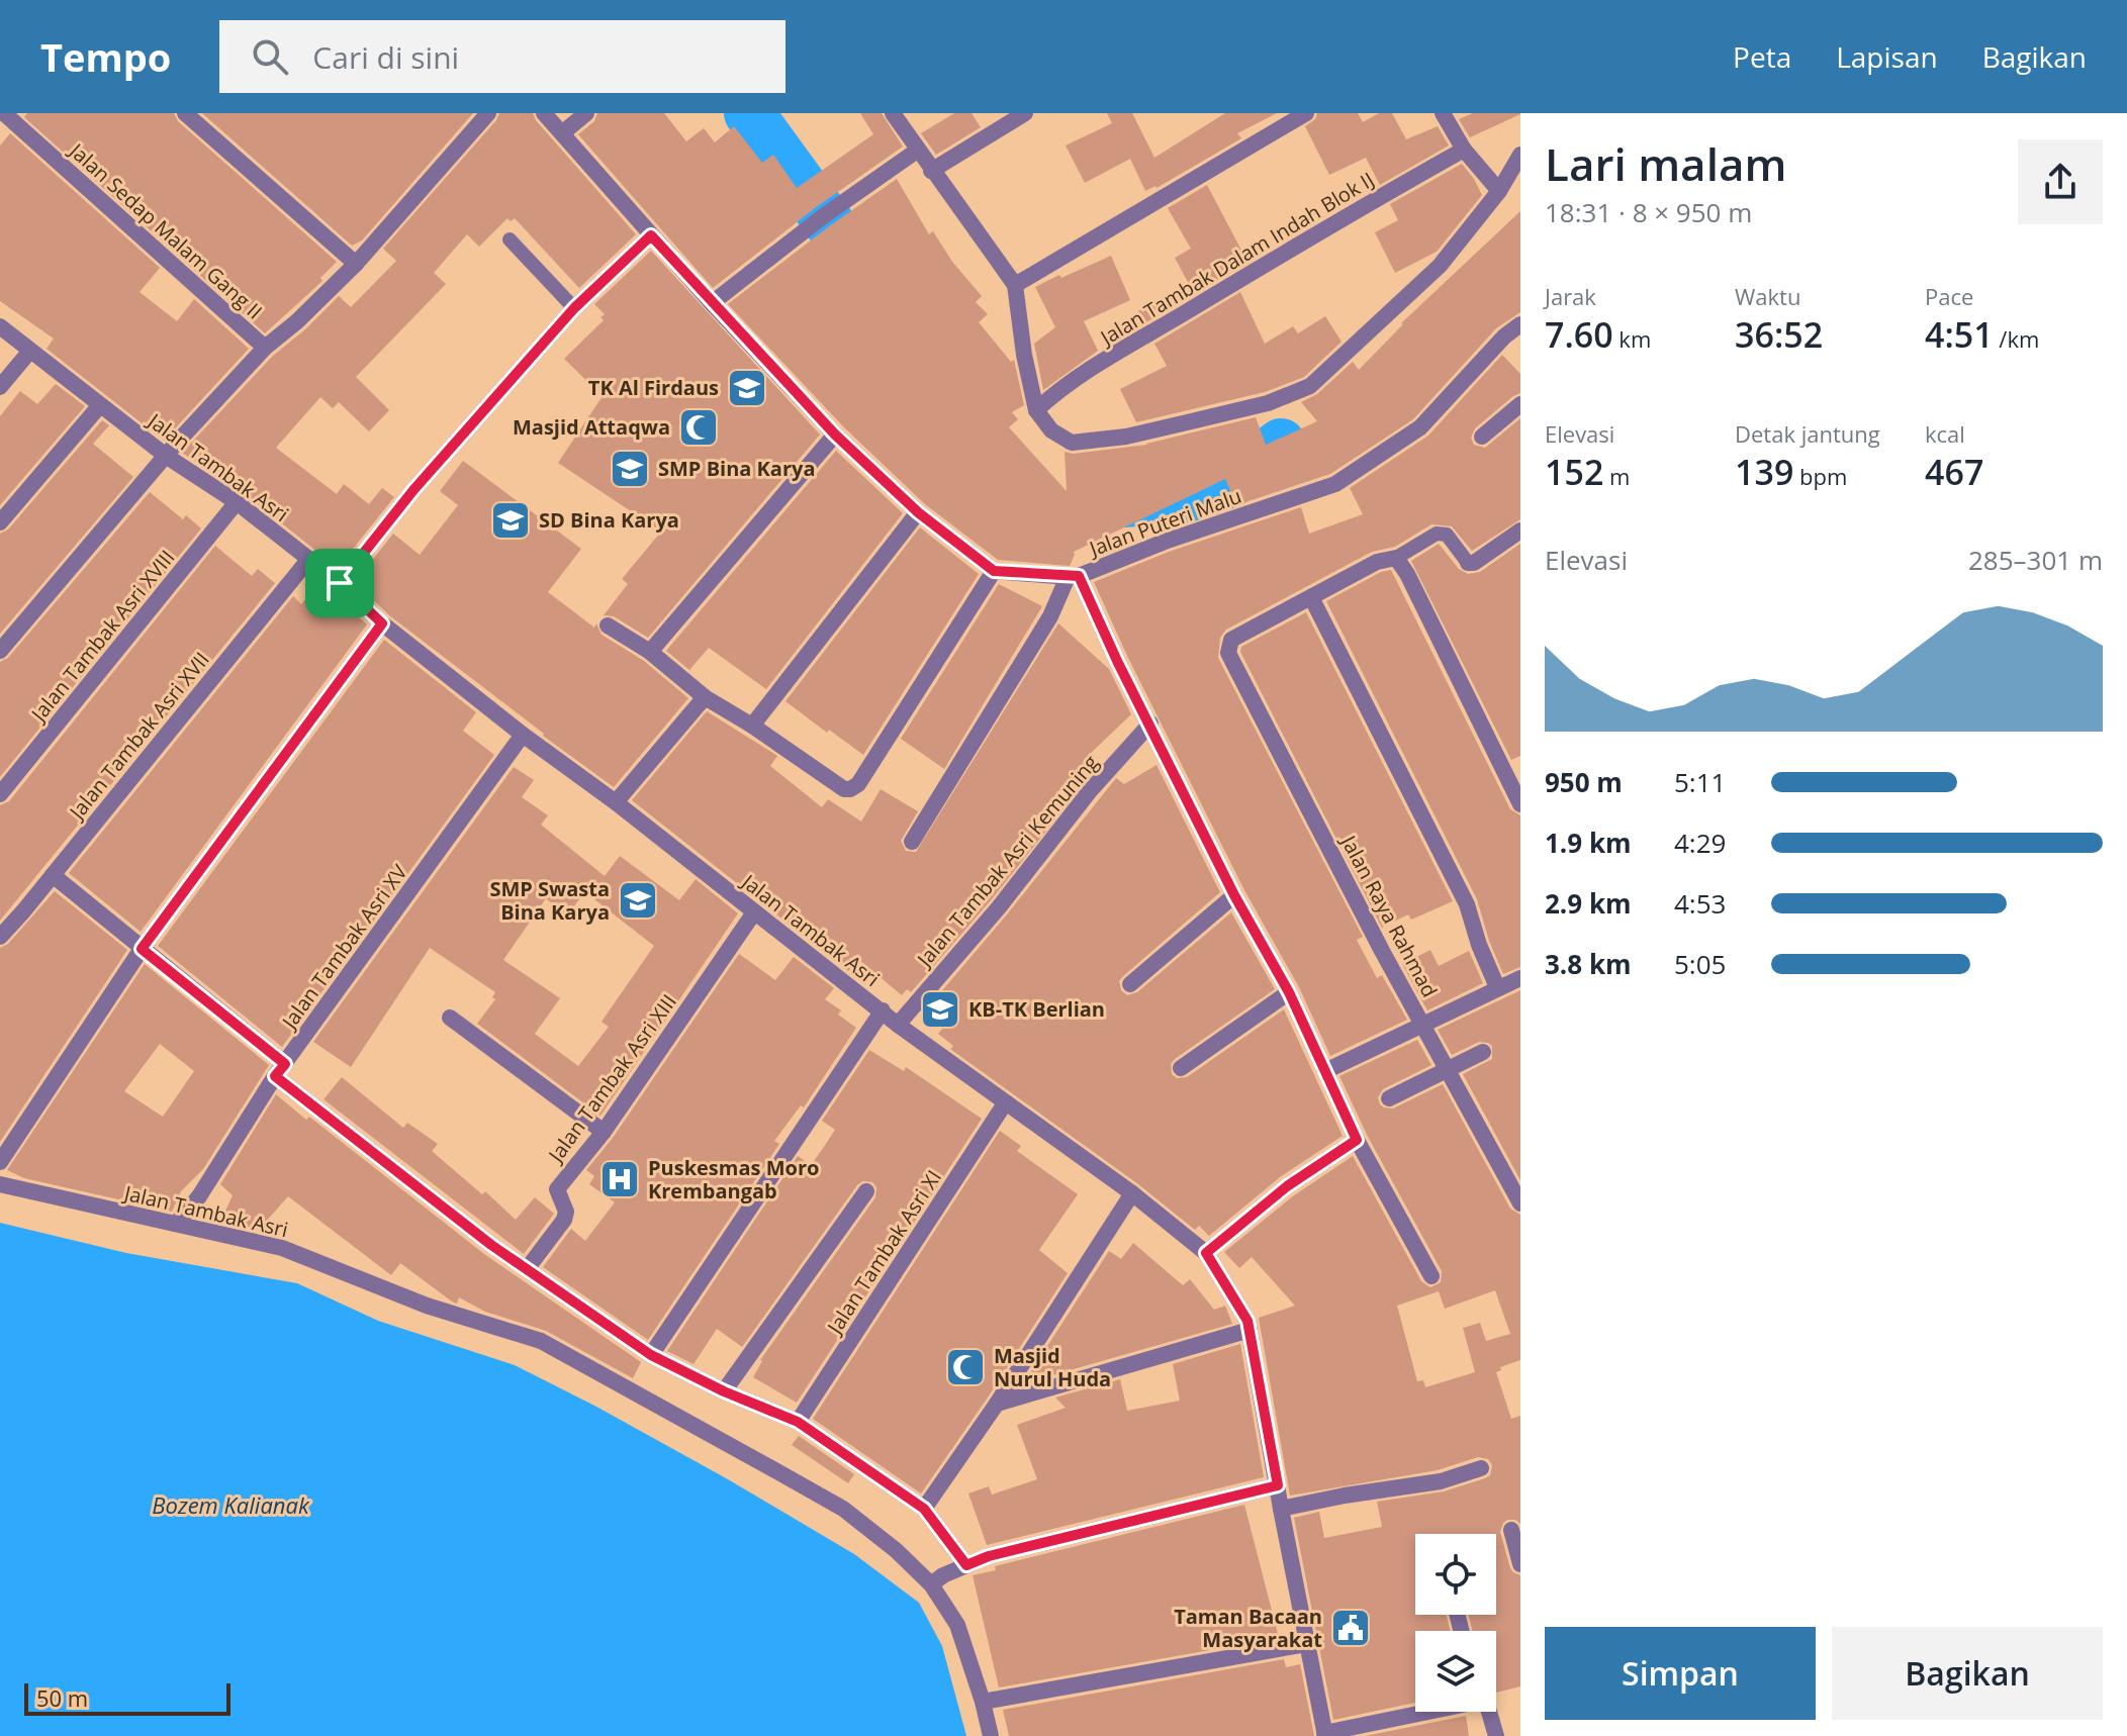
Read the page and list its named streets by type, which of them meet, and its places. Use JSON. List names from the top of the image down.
{
  "streets": {
    "street": [
      "Jalan Sedap Malam Gang II",
      "Jalan Tambak Dalam Indah Blok IJ",
      "Jalan Tambak Asri",
      "Jalan Puteri Malu",
      "Jalan Tambak Asri XVIII",
      "Jalan Tambak Asri XVII",
      "Jalan Tambak Asri Kemuning",
      "Jalan Raya Rahmad",
      "Jalan Tambak Asri XV",
      "Jalan Tambak Asri XIII",
      "Jalan Tambak Asri XI"
    ]
  },
  "crossings": [
    ["Jalan Tambak Asri", "Jalan Tambak Asri XVIII"],
    ["Jalan Tambak Asri", "Jalan Tambak Asri XVII"],
    ["Jalan Tambak Asri", "Jalan Tambak Asri Kemuning"],
    ["Jalan Tambak Asri", "Jalan Tambak Asri XV"],
    ["Jalan Tambak Asri", "Jalan Tambak Asri XIII"],
    ["Jalan Tambak Asri", "Jalan Tambak Asri XI"]
  ],
  "water": ["Bozem Kalianak"],
  "places": {
    "school or university": [
      "TK Al Firdaus",
      "SMP Bina Karya",
      "SD Bina Karya",
      "SMP Swasta Bina Karya",
      "KB-TK Berlian"
    ],
    "mosque": ["Masjid Attaqwa", "Masjid Nurul Huda"],
    "hospital": ["Puskesmas Moro Krembangab"],
    "public building": ["Taman Bacaan Masyarakat"]
  },
  "scale_bar": "50 m",
  "page": {
    "header": "Tempo",
    "search": "Cari di sini",
    "nav": ["Peta", "Lapisan", "Bagikan"],
    "heading": ["Lari malam", "18:31 · 8 × 950 m"],
    "stats": [
      ["Jarak", "7.60 km"],
      ["Waktu", "36:52"],
      ["Pace", "4:51 /km"],
      ["Elevasi", "152 m"],
      ["Detak jantung", "139 bpm"],
      ["kcal", "467"]
    ],
    "chart": ["Elevasi", "285–301 m"],
    "list": [
      {
        "name": "950 m",
        "note": "5:11"
      },
      {
        "name": "1.9 km",
        "note": "4:29"
      },
      {
        "name": "2.9 km",
        "note": "4:53"
      },
      {
        "name": "3.8 km",
        "note": "5:05"
      }
    ],
    "buttons": ["Simpan", "Bagikan"],
    "scale": "50 m"
  }
}
